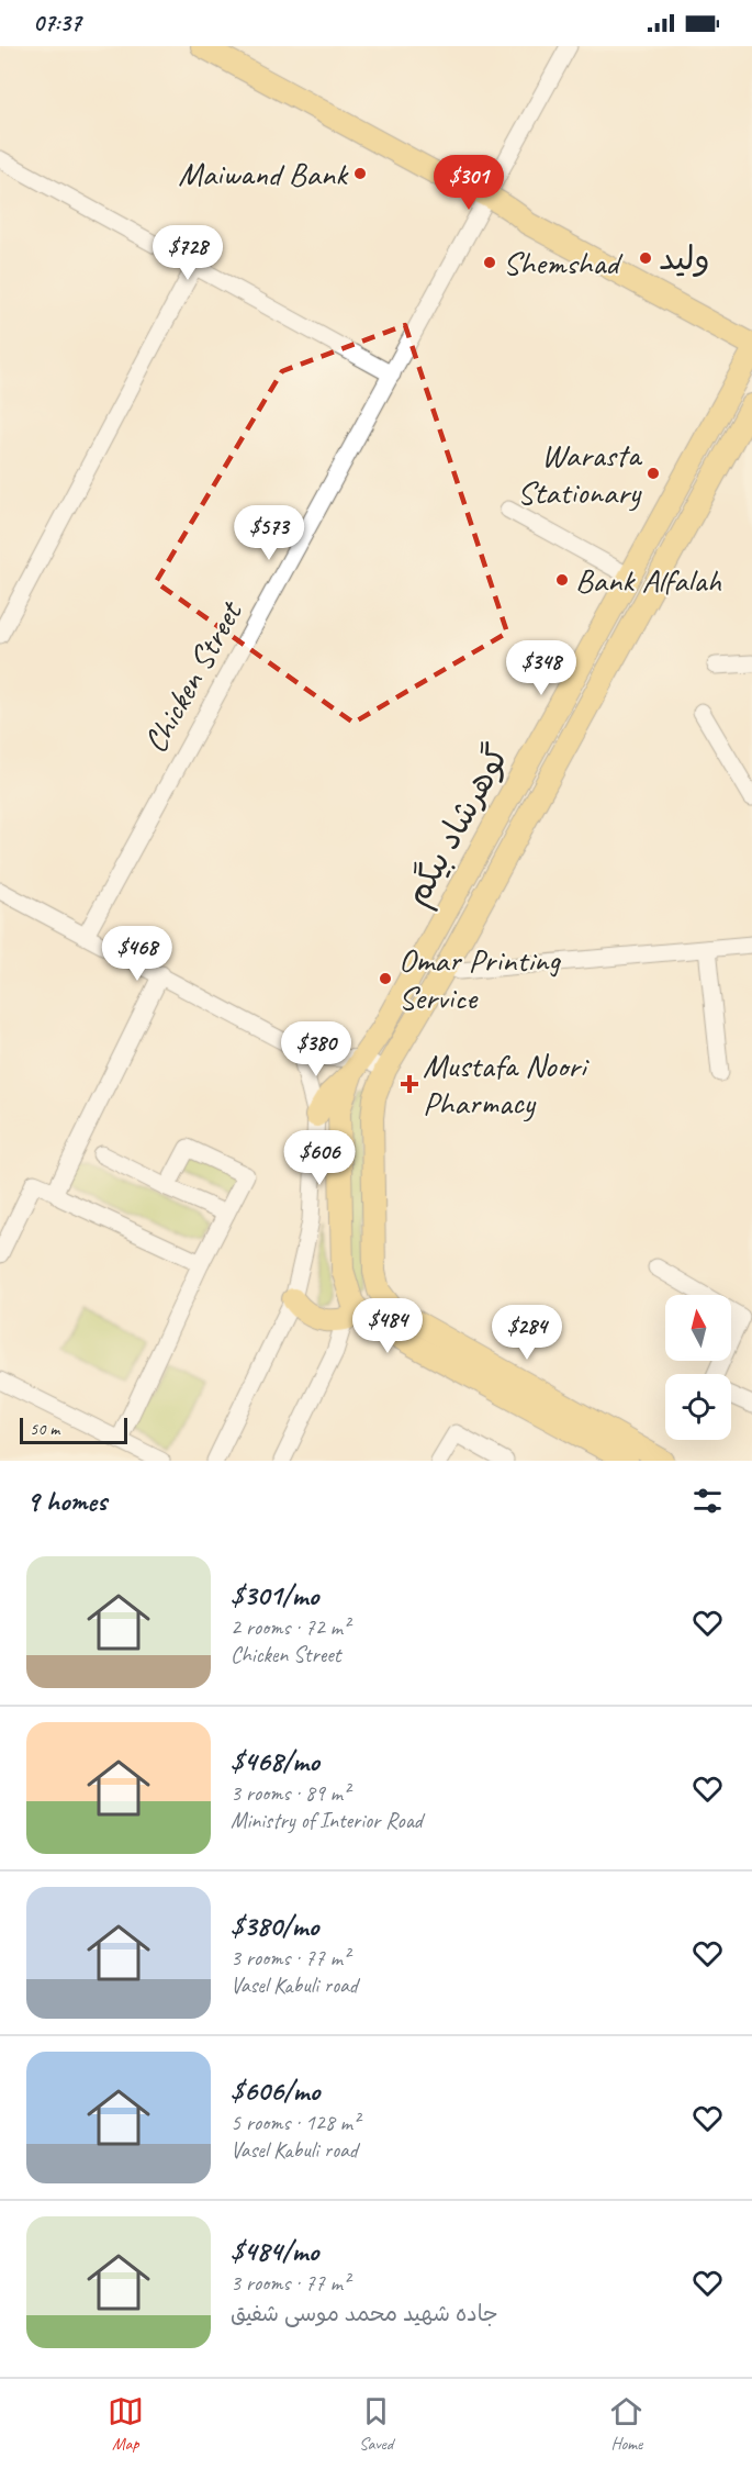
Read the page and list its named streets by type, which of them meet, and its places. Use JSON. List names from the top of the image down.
{
  "streets": {
    "main road": ["گوهرشاد بیگم"],
    "street": ["Chicken Street"]
  },
  "places": {
    "other": [
      "Maiwand Bank",
      "ولید",
      "Shemshad",
      "Warasta Stationary",
      "Bank Alfalah",
      "Omar Printing Service"
    ],
    "health": ["Mustafa Noori Pharmacy"]
  },
  "scale_bar": "50 m",
  "north": "top",
  "page": {
    "status": "07:37",
    "price": [
      "$301",
      "$728",
      "$573",
      "$348",
      "$468",
      "$380",
      "$606",
      "$484",
      "$284"
    ],
    "scale": "50 m",
    "heading": "9 homes",
    "list": [
      {
        "name": "$301/mo",
        "note": "2 rooms · 72 m² · Chicken Street"
      },
      {
        "name": "$468/mo",
        "note": "3 rooms · 89 m² · Ministry of Interior Road"
      },
      {
        "name": "$380/mo",
        "note": "3 rooms · 77 m² · Vasel Kabuli road"
      },
      {
        "name": "$606/mo",
        "note": "5 rooms · 128 m² · Vasel Kabuli road"
      },
      {
        "name": "$484/mo",
        "note": "3 rooms · 77 m² · جاده شهید محمد موسی شفیق"
      }
    ],
    "tabs": ["Map", "Saved", "Home"]
  }
}
